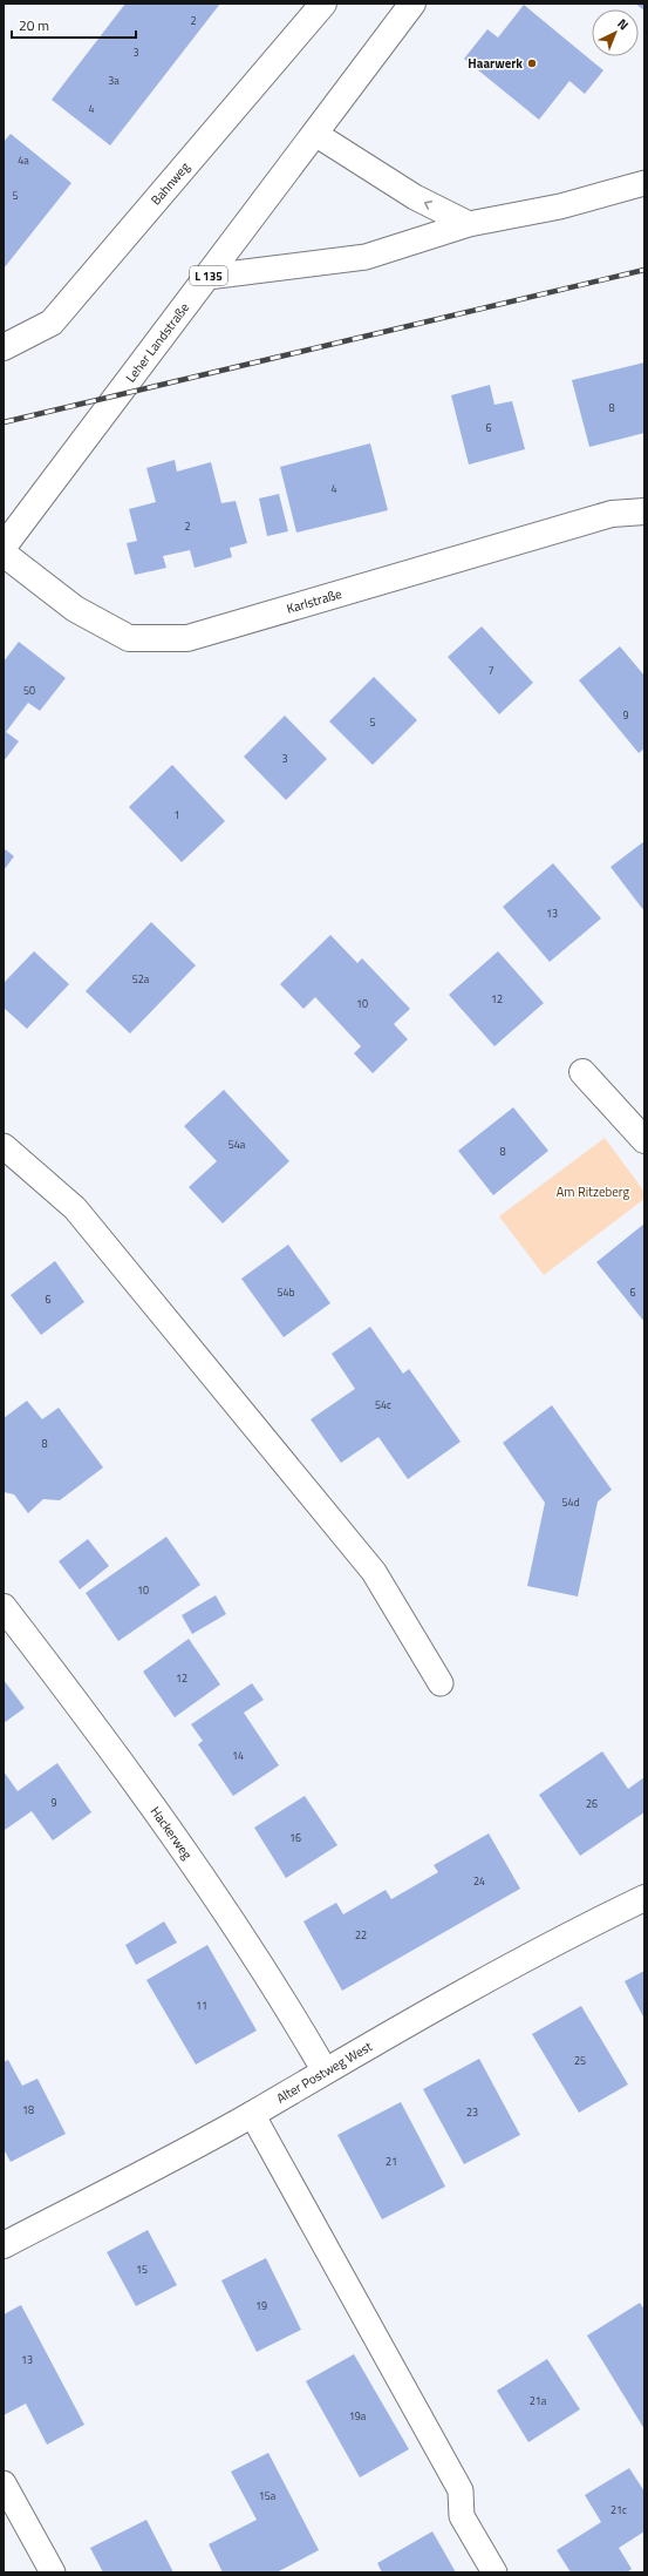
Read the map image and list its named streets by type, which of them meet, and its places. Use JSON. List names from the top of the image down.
{
  "streets": {
    "street": [
      "Bahnweg",
      "L 135",
      "Leher Landstraße",
      "Karlstraße",
      "Hackerweg",
      "Alter Postweg West"
    ]
  },
  "crossings": [
    ["Hackerweg", "Alter Postweg West"]
  ],
  "parks": ["Am Ritzeberg"],
  "places": ["Haarwerk"],
  "house_numbers": [
    "2",
    "3",
    "3a",
    "4",
    "4a",
    "5",
    "8",
    "6",
    "4",
    "2",
    "7",
    "50",
    "9",
    "5",
    "3",
    "1",
    "13",
    "52a",
    "12",
    "10",
    "54a",
    "8",
    "54b",
    "6",
    "6",
    "54c",
    "8",
    "54d",
    "10",
    "12",
    "14",
    "9",
    "26",
    "16",
    "24",
    "22",
    "11",
    "25",
    "18",
    "23",
    "21",
    "15",
    "19",
    "13",
    "21a",
    "19a",
    "15a",
    "21c"
  ],
  "scale_bar": "20 m",
  "north": "top right"
}
